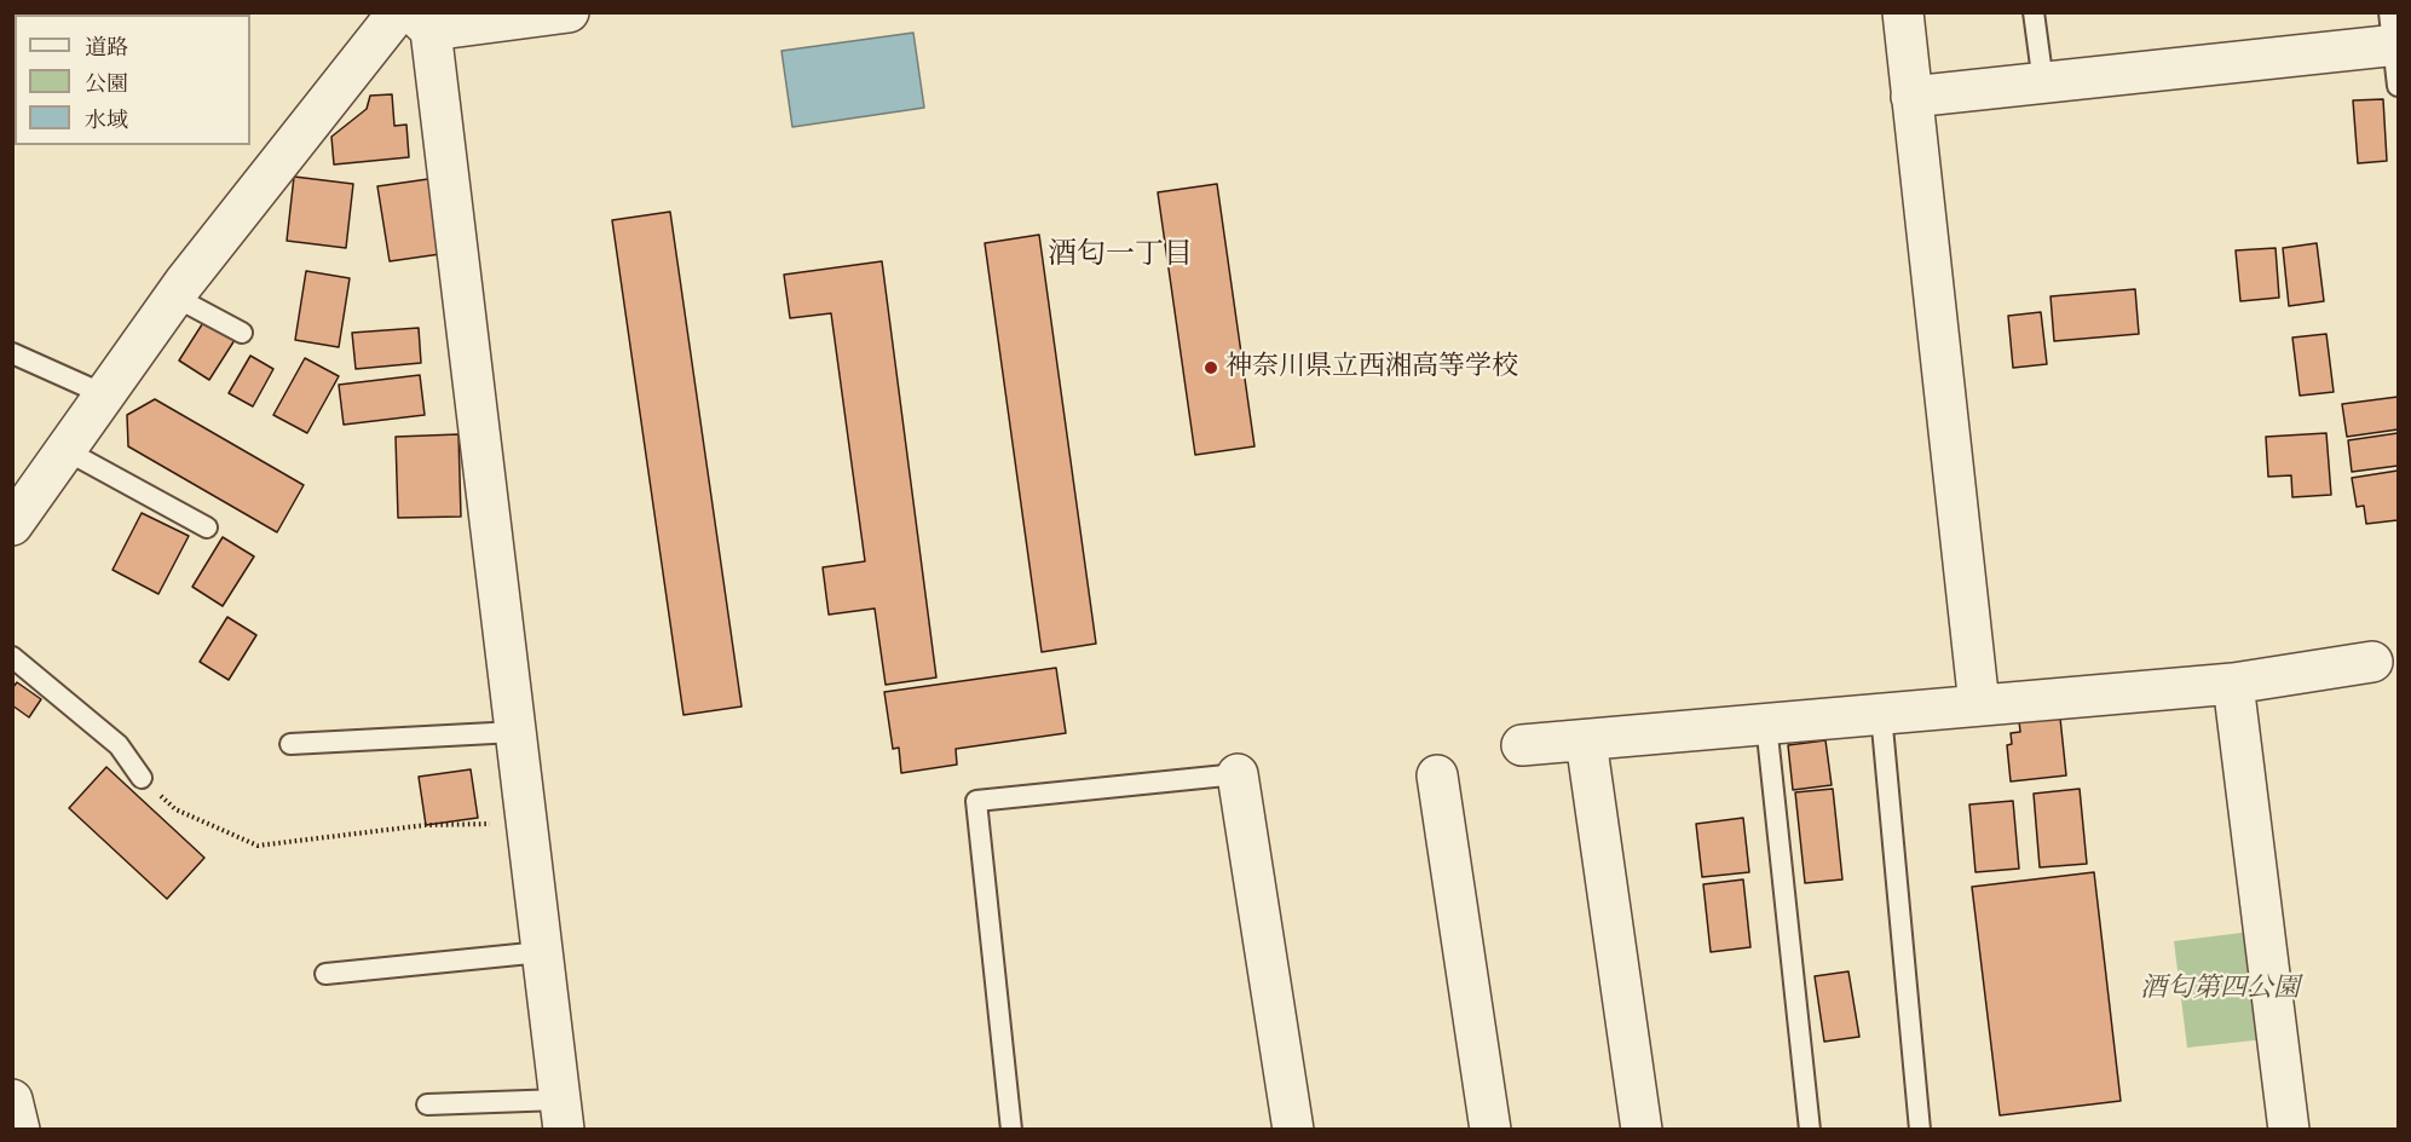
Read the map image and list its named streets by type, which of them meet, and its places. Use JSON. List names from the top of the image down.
{
  "districts": ["酒匂一丁目"],
  "parks": ["酒匂第四公園"],
  "places": ["神奈川県立西湘高等学校"],
  "legend": ["道路", "公園", "水域"]
}
